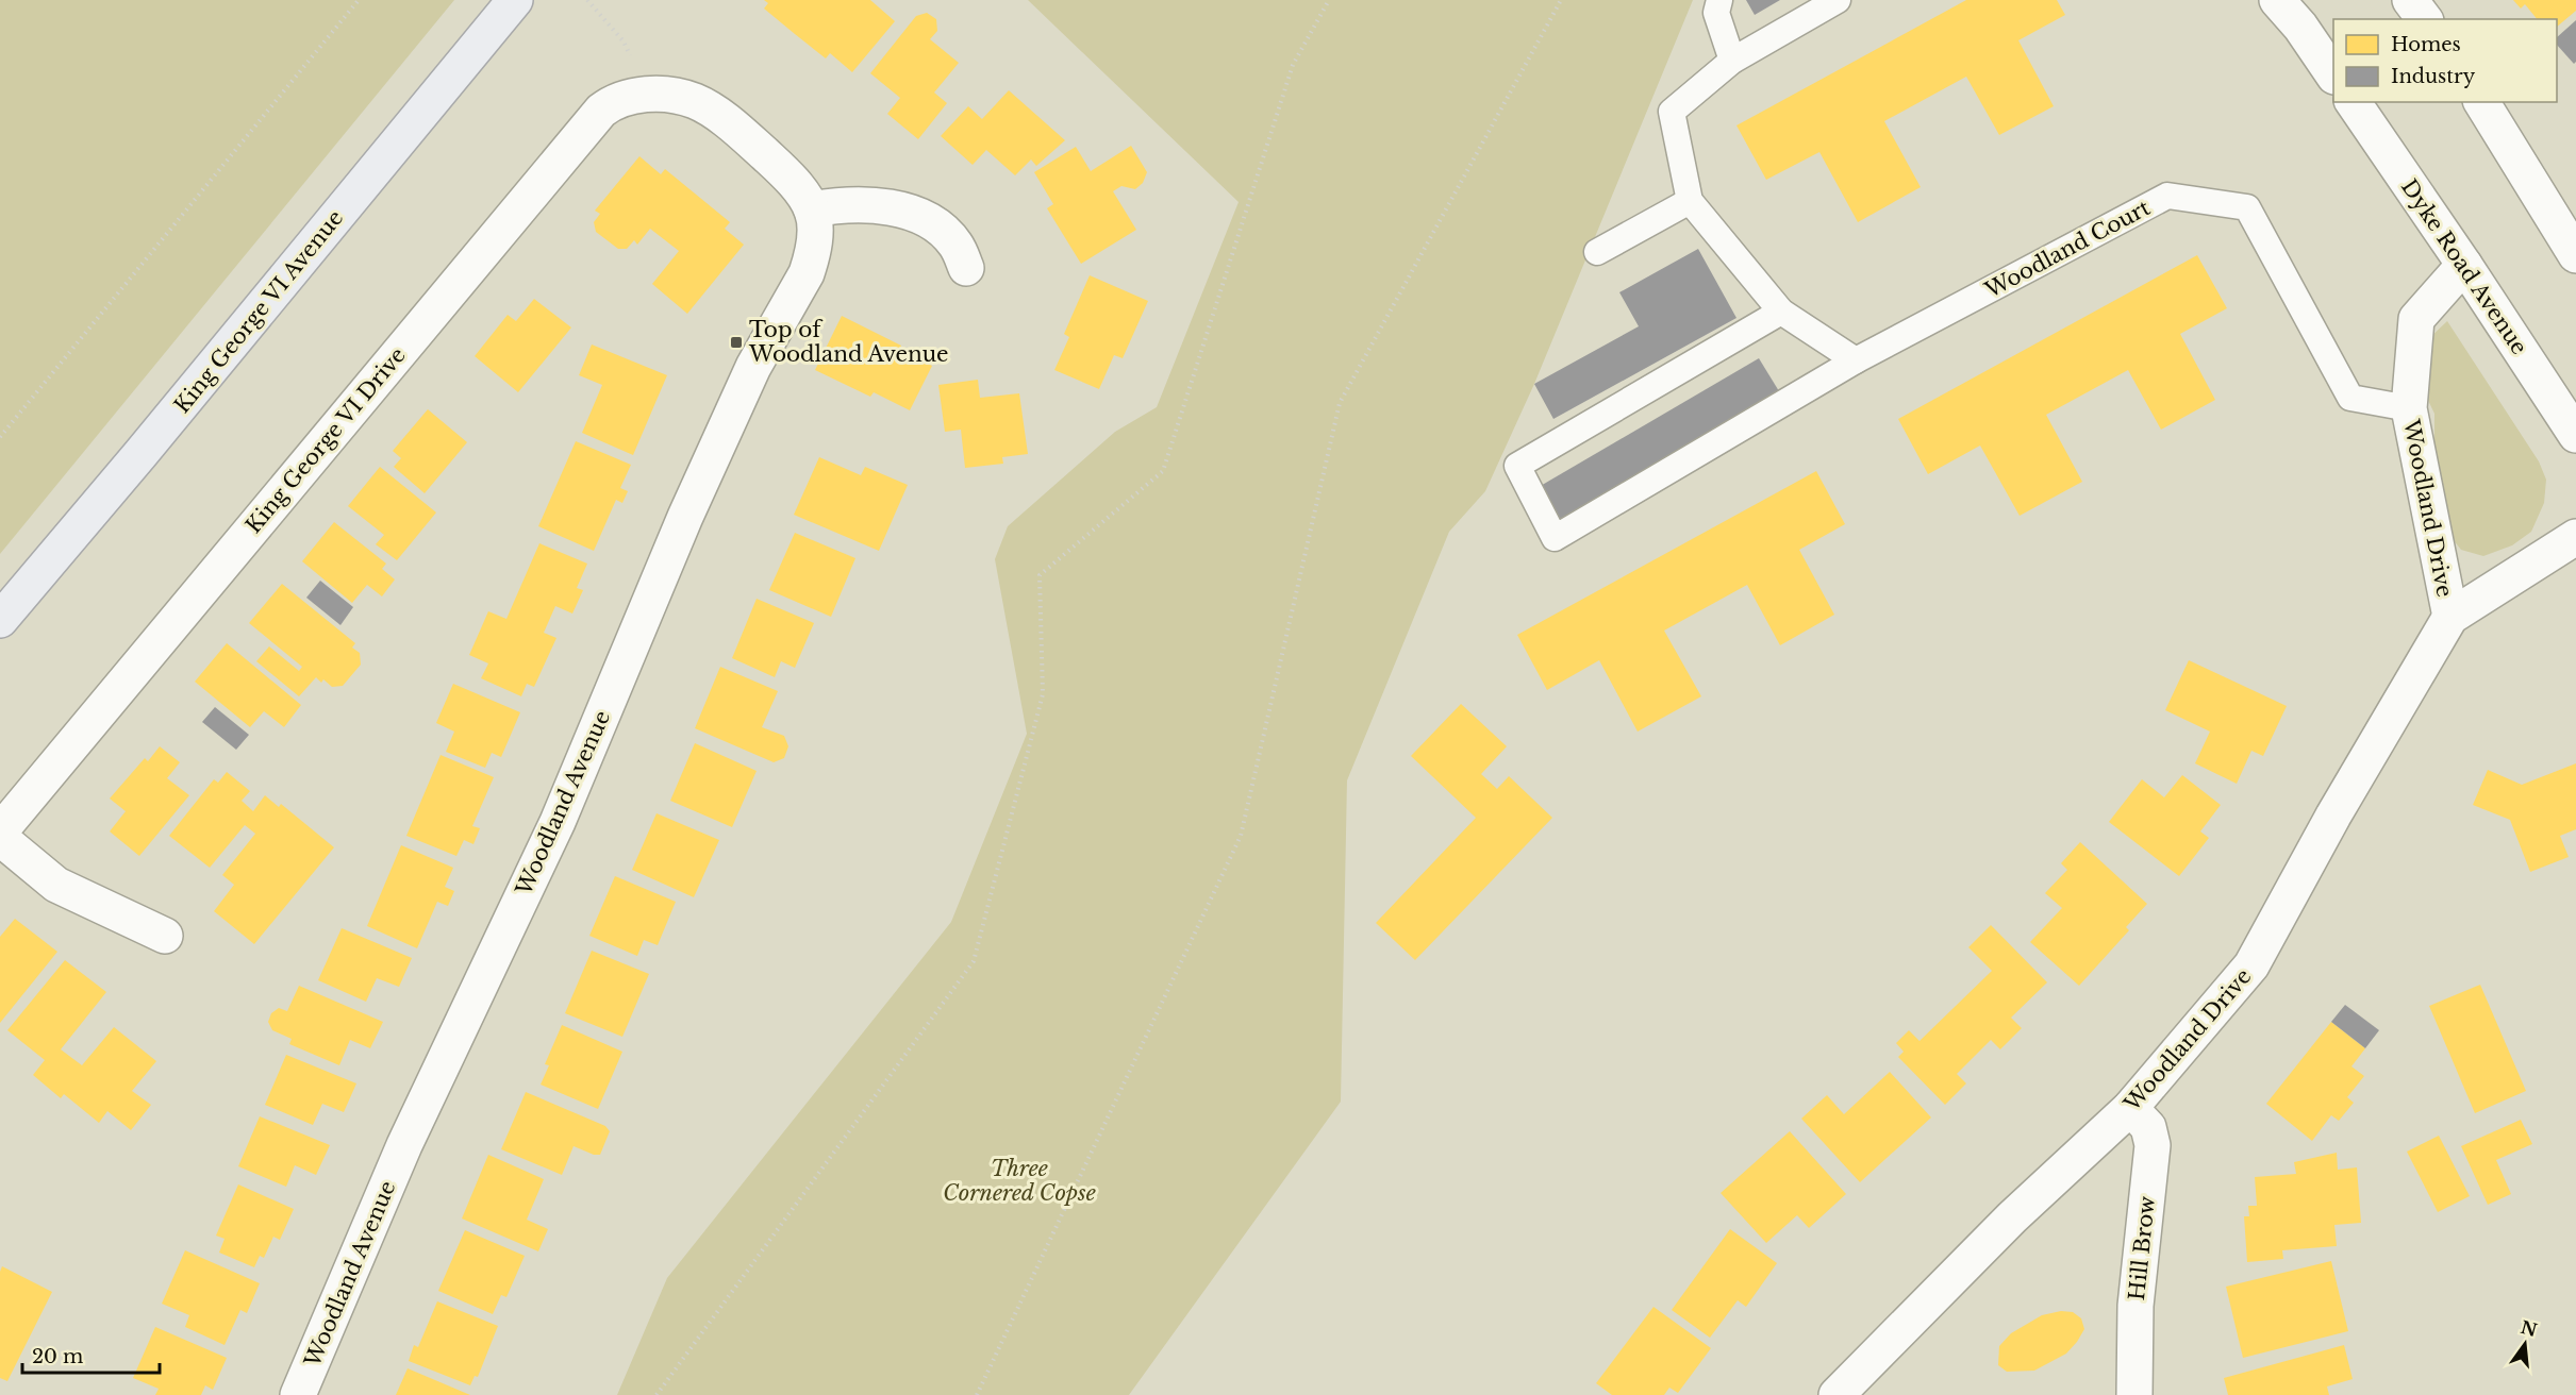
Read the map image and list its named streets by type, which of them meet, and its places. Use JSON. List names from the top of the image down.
{
  "streets": {
    "main road": ["King George VI Avenue"],
    "street": [
      "Dyke Road Avenue",
      "King George VI Drive",
      "Woodland Drive",
      "Woodland Avenue",
      "Hill Brow"
    ],
    "lane": ["Woodland Court"]
  },
  "crossings": [
    ["Woodland Court", "Woodland Drive"],
    ["Dyke Road Avenue", "Woodland Drive"],
    ["King George VI Drive", "Woodland Avenue"],
    ["Woodland Drive", "Hill Brow"]
  ],
  "parks": ["Three Cornered Copse"],
  "places": {
    "transit": ["Top of Woodland Avenue"]
  },
  "legend": ["Homes", "Industry"],
  "scale_bar": "20 m",
  "north": "top"
}
